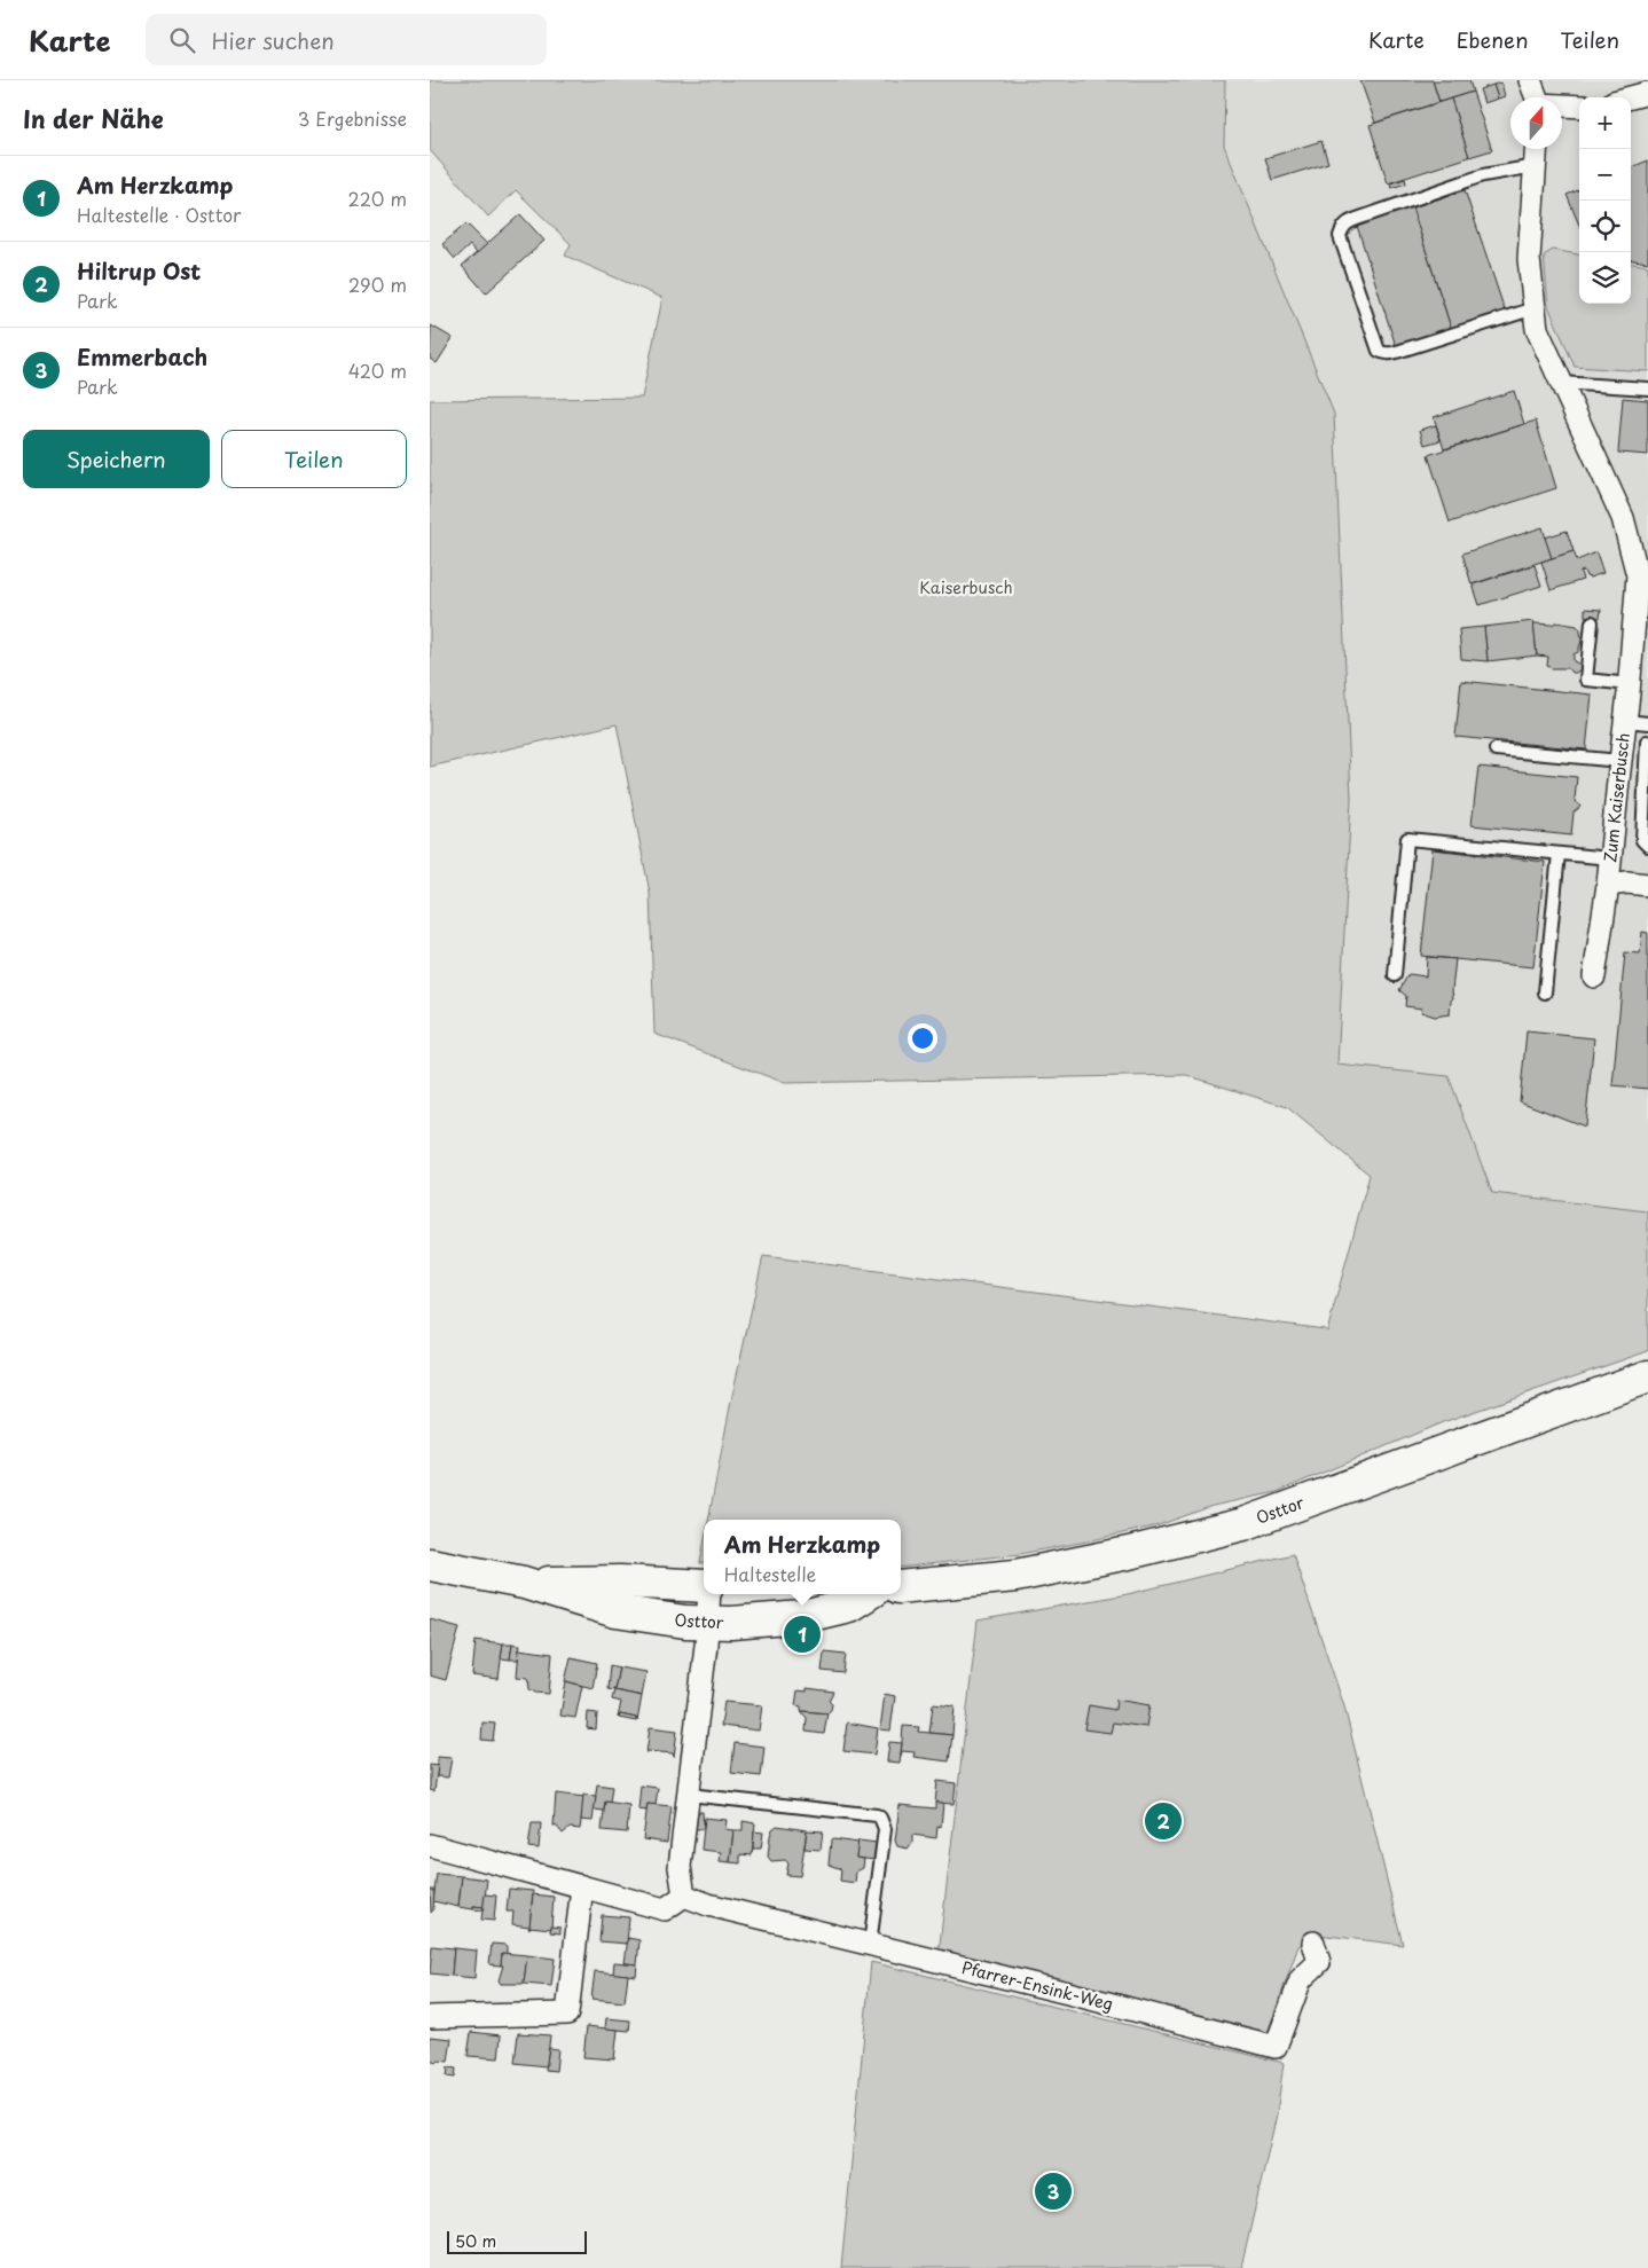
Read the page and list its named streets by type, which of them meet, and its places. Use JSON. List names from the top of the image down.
{
  "streets": {
    "main road": ["Osttor"],
    "street": ["Zum Kaiserbusch", "Pfarrer-Ensink-Weg"]
  },
  "parks": ["Kaiserbusch"],
  "scale_bar": "50 m",
  "north": "top",
  "page": {
    "header": "Karte",
    "search": "Hier suchen",
    "nav": ["Karte", "Ebenen", "Teilen"],
    "heading": ["In der Nähe", "3 Ergebnisse"],
    "map_buttons": ["+", "−"],
    "list": [
      {
        "mark": "1",
        "name": "Am Herzkamp",
        "note": "Haltestelle · Osttor",
        "value": "220 m"
      },
      {
        "mark": "2",
        "name": "Hiltrup Ost",
        "note": "Park",
        "value": "290 m"
      },
      {
        "mark": "3",
        "name": "Emmerbach",
        "note": "Park",
        "value": "420 m"
      }
    ],
    "buttons": ["Speichern", "Teilen"],
    "popup": ["Am Herzkamp", "Haltestelle"],
    "pins": ["1", "2", "3"],
    "scale": "50 m"
  }
}
